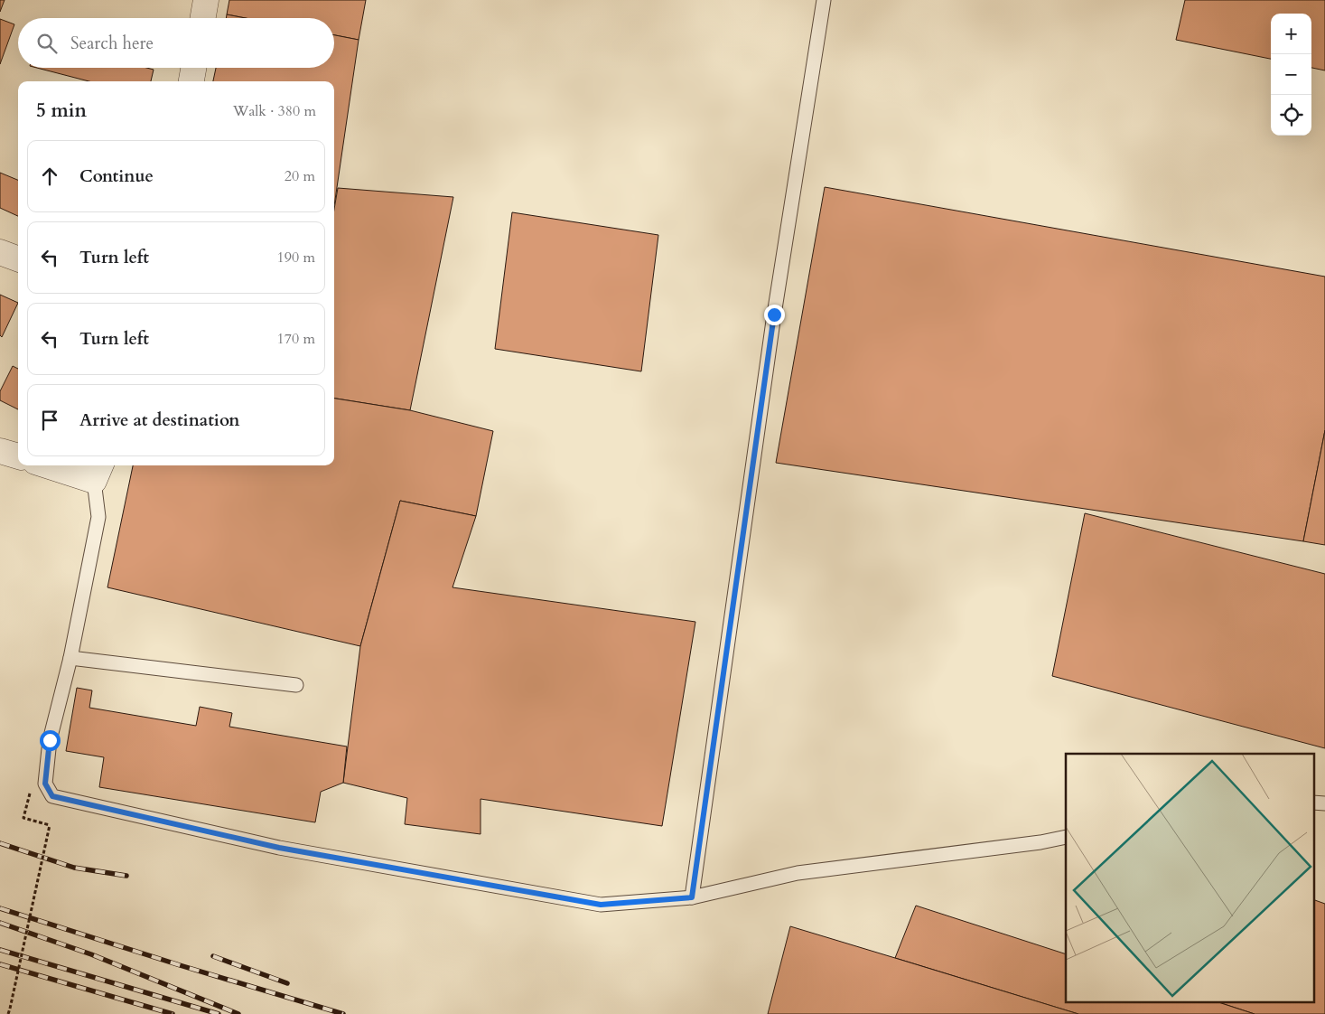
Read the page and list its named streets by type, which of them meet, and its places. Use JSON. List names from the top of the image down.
{
  "page": {
    "map_buttons": ["+", "−"],
    "search": "Search here",
    "heading": ["5 min", "Walk · 380 m"],
    "list": [
      ["Continue", "20 m"],
      ["Turn left", "190 m"],
      ["Turn left", "170 m"],
      "Arrive at destination"
    ]
  }
}
